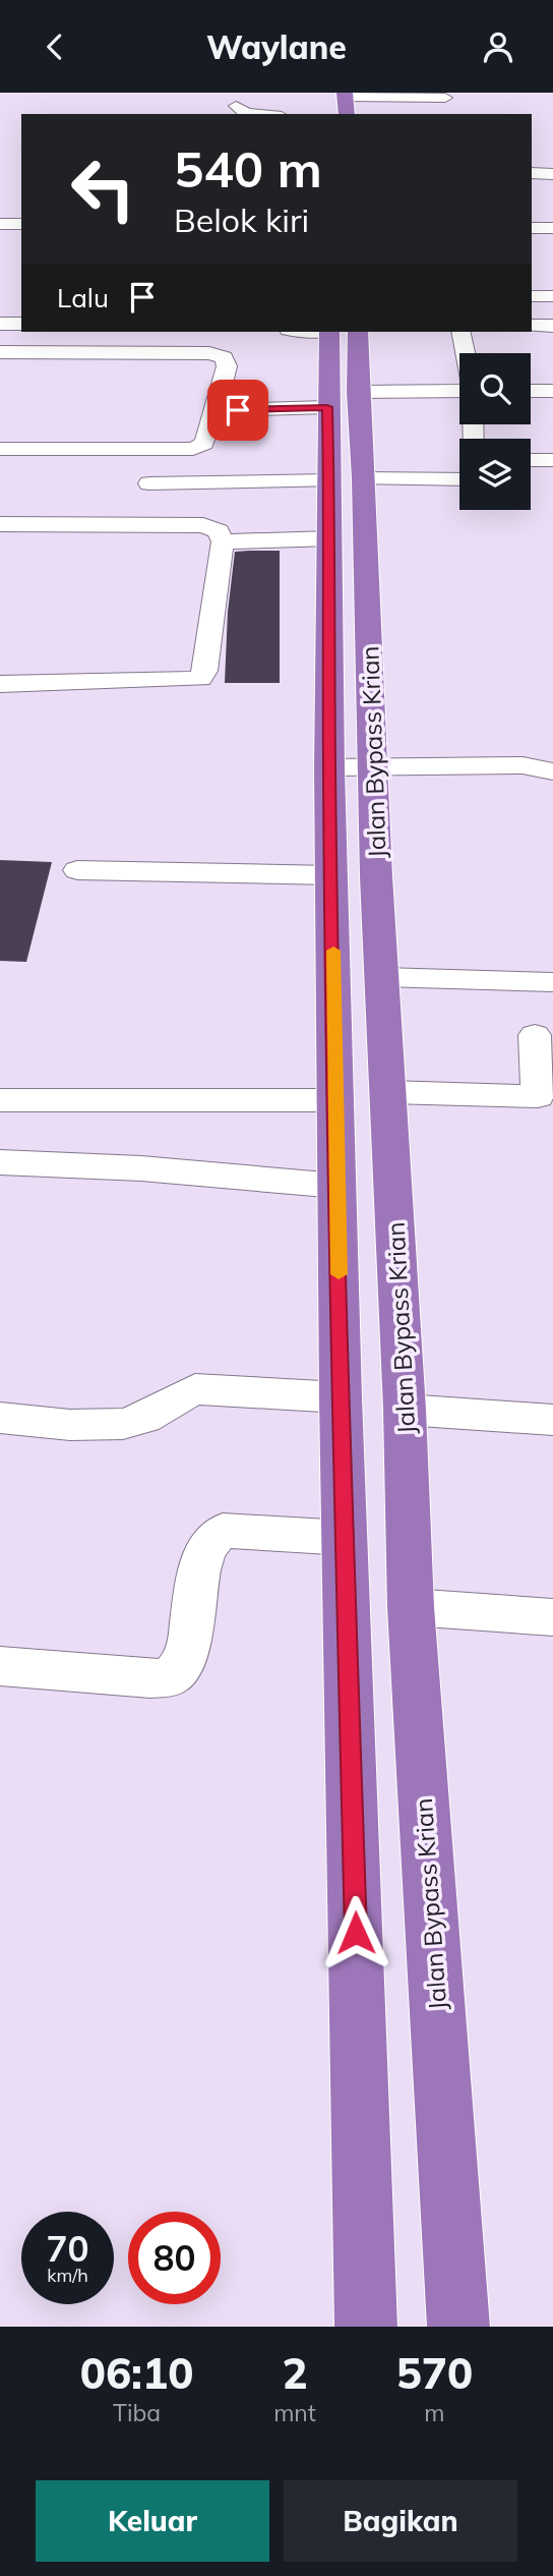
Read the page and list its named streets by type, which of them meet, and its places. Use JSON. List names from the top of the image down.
{
  "streets": {
    "highway": ["Jalan Bypass Krian"]
  },
  "page": {
    "header": "Waylane",
    "turn": ["540 m", "Belok kiri"],
    "then": "Lalu",
    "speed": "70 km/h",
    "limit": "80",
    "eta": [
      "06:10",
      "Tiba",
      "2",
      "mnt",
      "570",
      "m"
    ],
    "buttons": ["Keluar", "Bagikan"]
  }
}
